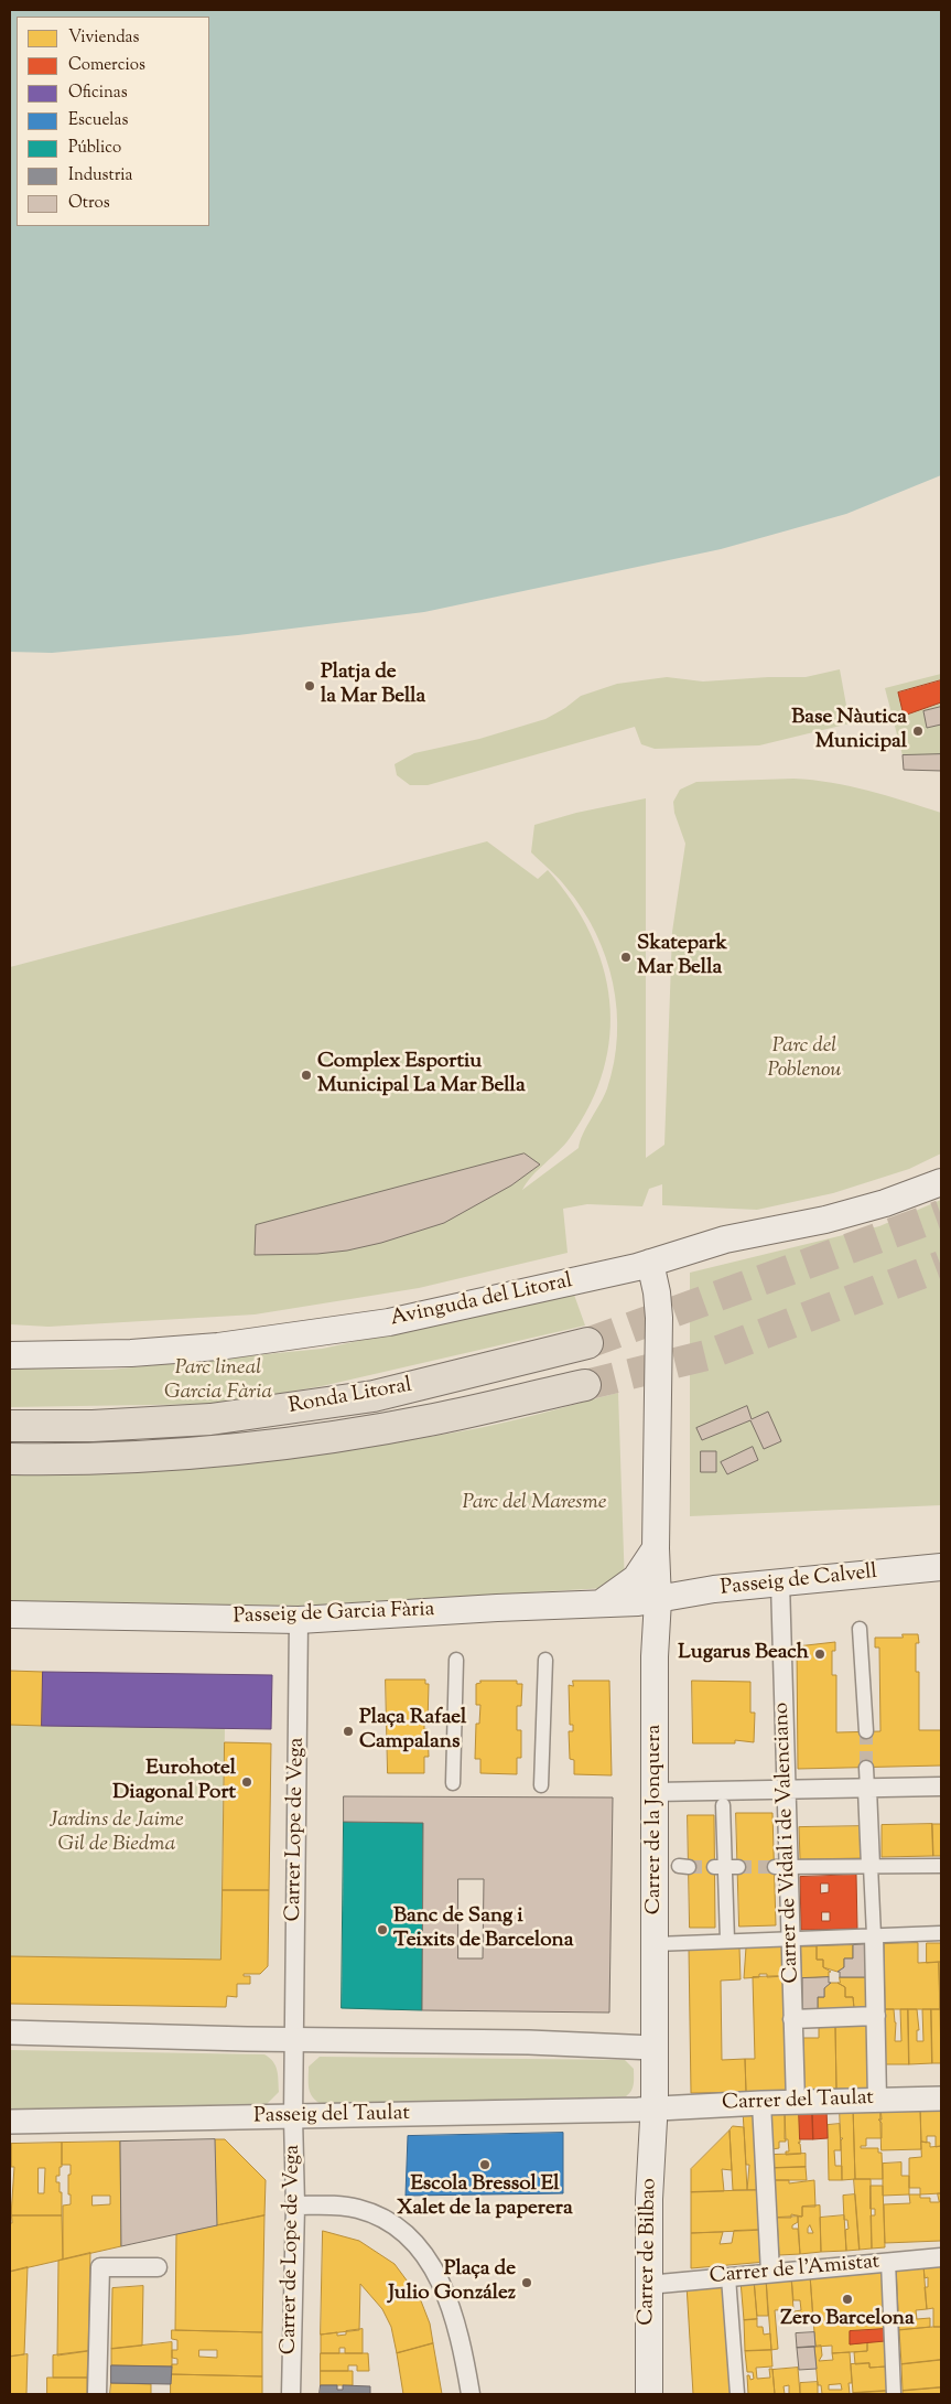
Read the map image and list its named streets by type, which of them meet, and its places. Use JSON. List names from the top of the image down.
{
  "streets": {
    "highway": ["Ronda Litoral"],
    "main road": [
      "Avinguda del Litoral",
      "Passeig de Calvell",
      "Passeig de Garcia Fària",
      "Carrer de la Jonquera",
      "Carrer de Bilbao"
    ],
    "street": [
      "Carrer Lope de Vega",
      "Carrer de Vidal i de Valenciano",
      "Carrer del Taulat",
      "Passeig del Taulat",
      "Carrer de Lope de Vega",
      "Carrer de l'Amistat"
    ]
  },
  "crossings": [
    ["Avinguda del Litoral", "Carrer de la Jonquera"],
    ["Passeig de Calvell", "Passeig de Garcia Fària"],
    ["Passeig de Calvell", "Carrer de la Jonquera"],
    ["Passeig de Calvell", "Carrer de Vidal i de Valenciano"],
    ["Passeig de Garcia Fària", "Carrer de la Jonquera"],
    ["Passeig de Garcia Fària", "Carrer Lope de Vega"],
    ["Carrer de la Jonquera", "Carrer del Taulat"],
    ["Carrer de la Jonquera", "Passeig del Taulat"],
    ["Carrer de la Jonquera", "Carrer de Bilbao"],
    ["Carrer Lope de Vega", "Carrer de Lope de Vega"],
    ["Carrer de Vidal i de Valenciano", "Carrer del Taulat"],
    ["Carrer del Taulat", "Passeig del Taulat"],
    ["Carrer del Taulat", "Carrer de Bilbao"],
    ["Passeig del Taulat", "Carrer de Lope de Vega"],
    ["Passeig del Taulat", "Carrer de Bilbao"],
    ["Carrer de Bilbao", "Carrer de l'Amistat"]
  ],
  "parks": [
    "Parc del Poblenou",
    "Parc lineal Garcia Fària",
    "Parc del Maresme",
    "Jardins de Jaime Gil de Biedma"
  ],
  "places": [
    "Platja de la Mar Bella",
    "Base Nàutica Municipal",
    "Skatepark Mar Bella",
    "Complex Esportiu Municipal La Mar Bella",
    "Lugarus Beach",
    "Plaça Rafael Campalans",
    "Eurohotel Diagonal Port",
    "Banc de Sang i Teixits de Barcelona",
    "Escola Bressol El Xalet de la paperera",
    "Plaça de Julio González",
    "Zero Barcelona"
  ],
  "legend": [
    "Viviendas",
    "Comercios",
    "Oficinas",
    "Escuelas",
    "Público",
    "Industria",
    "Otros"
  ]
}
